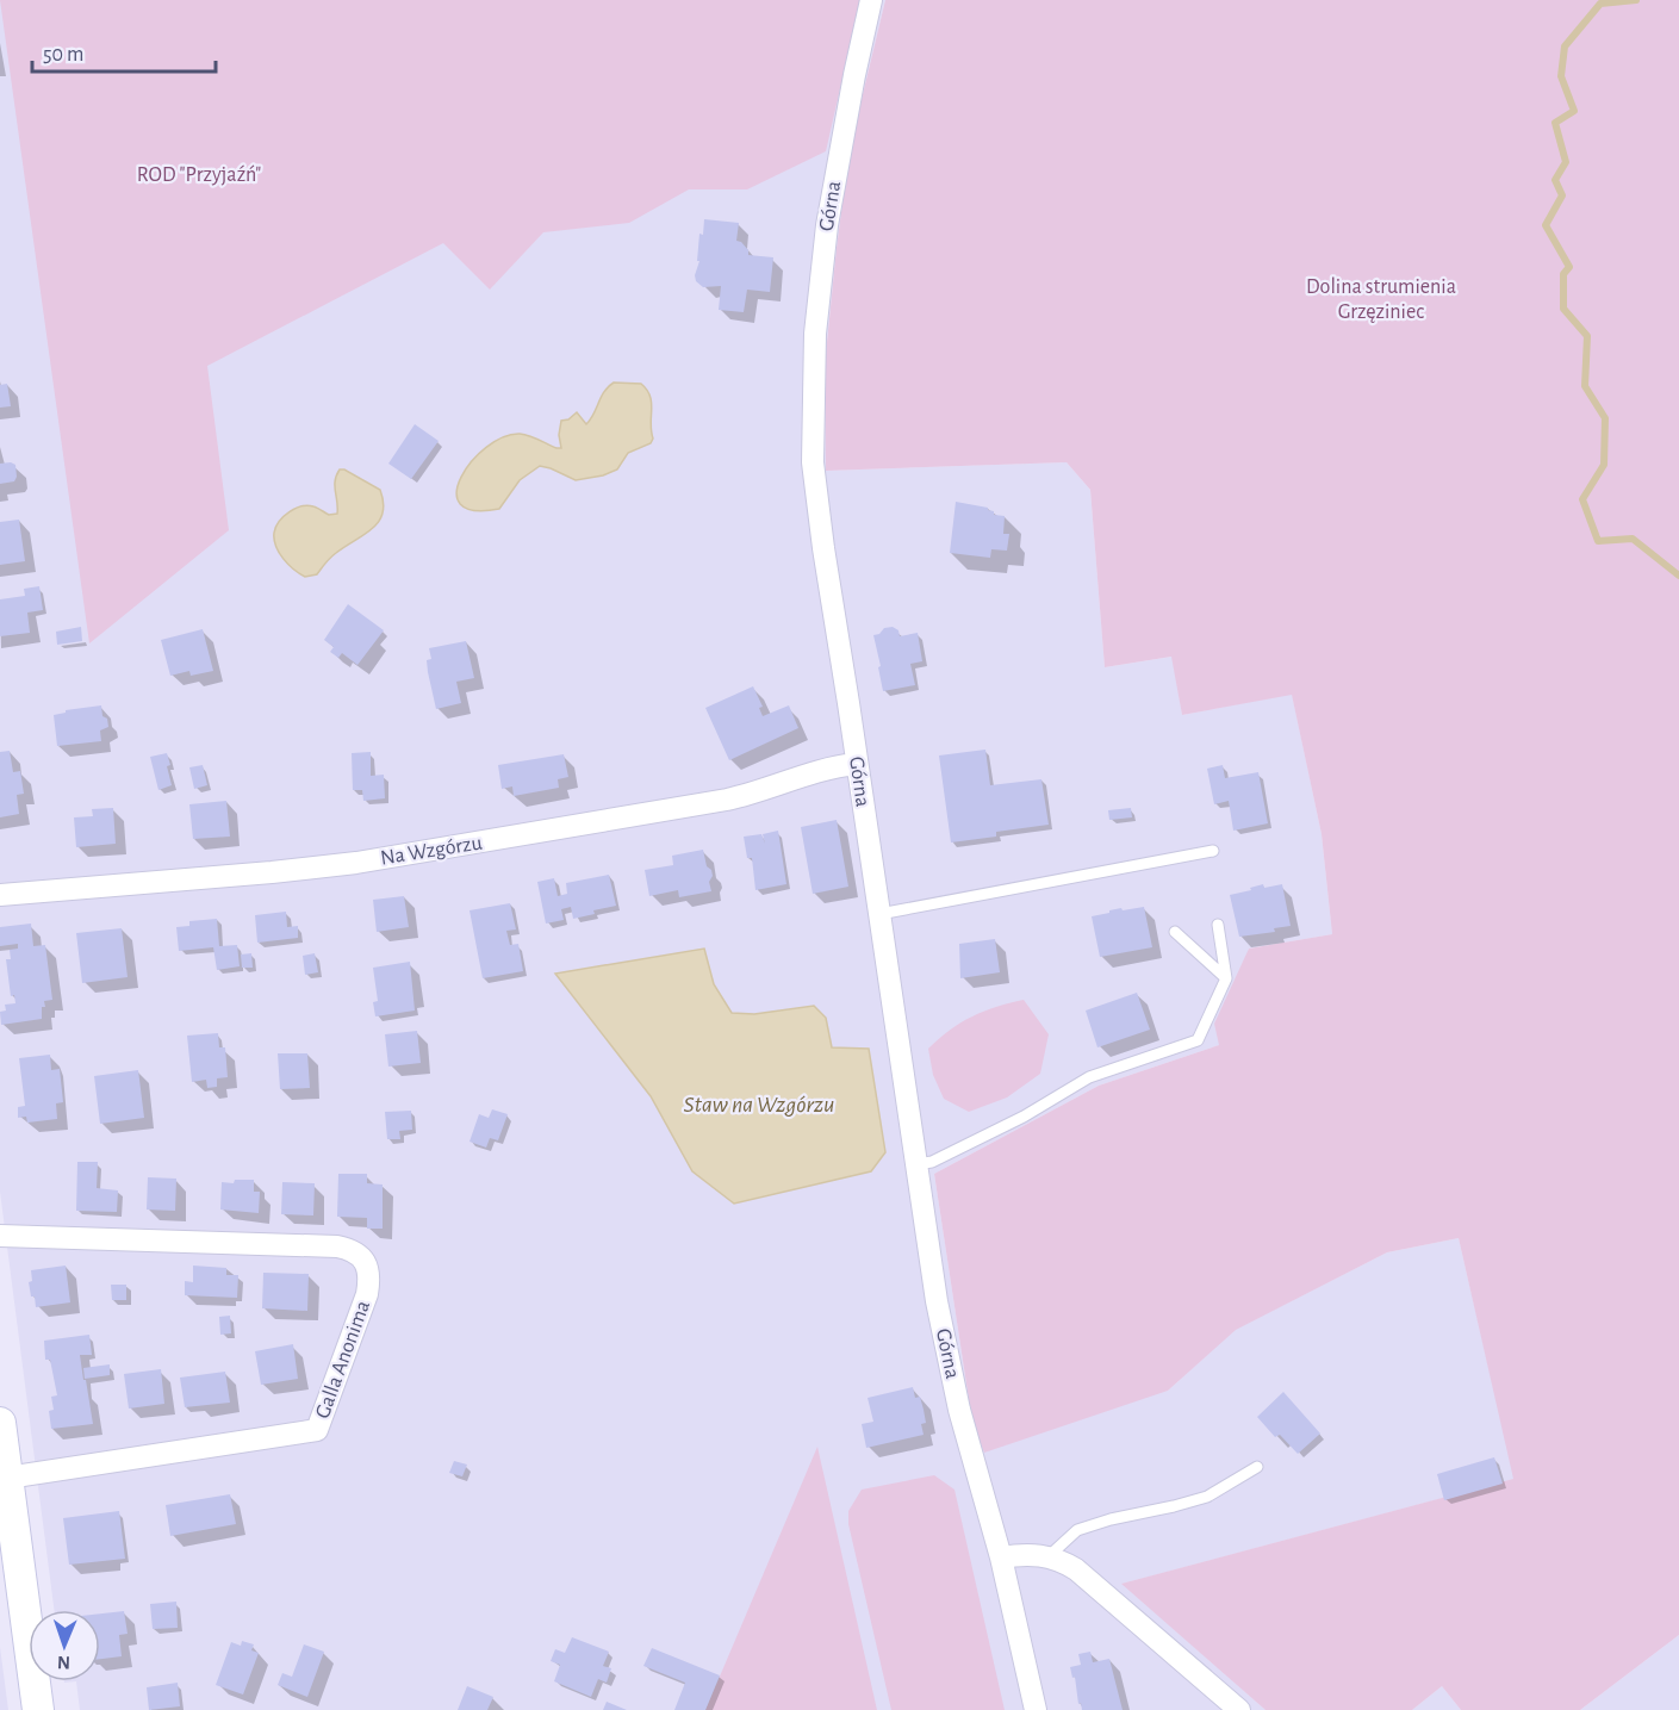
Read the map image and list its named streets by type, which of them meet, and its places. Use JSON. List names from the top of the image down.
{
  "streets": {
    "street": ["Górna", "Na Wzgórzu", "Galla Anonima"]
  },
  "crossings": [
    ["Górna", "Na Wzgórzu"]
  ],
  "water": ["Staw na Wzgórzu"],
  "parks": ["ROD \"Przyjaźń\"", "Dolina strumienia Grzęziniec"],
  "scale_bar": "50 m",
  "north": "bottom"
}
